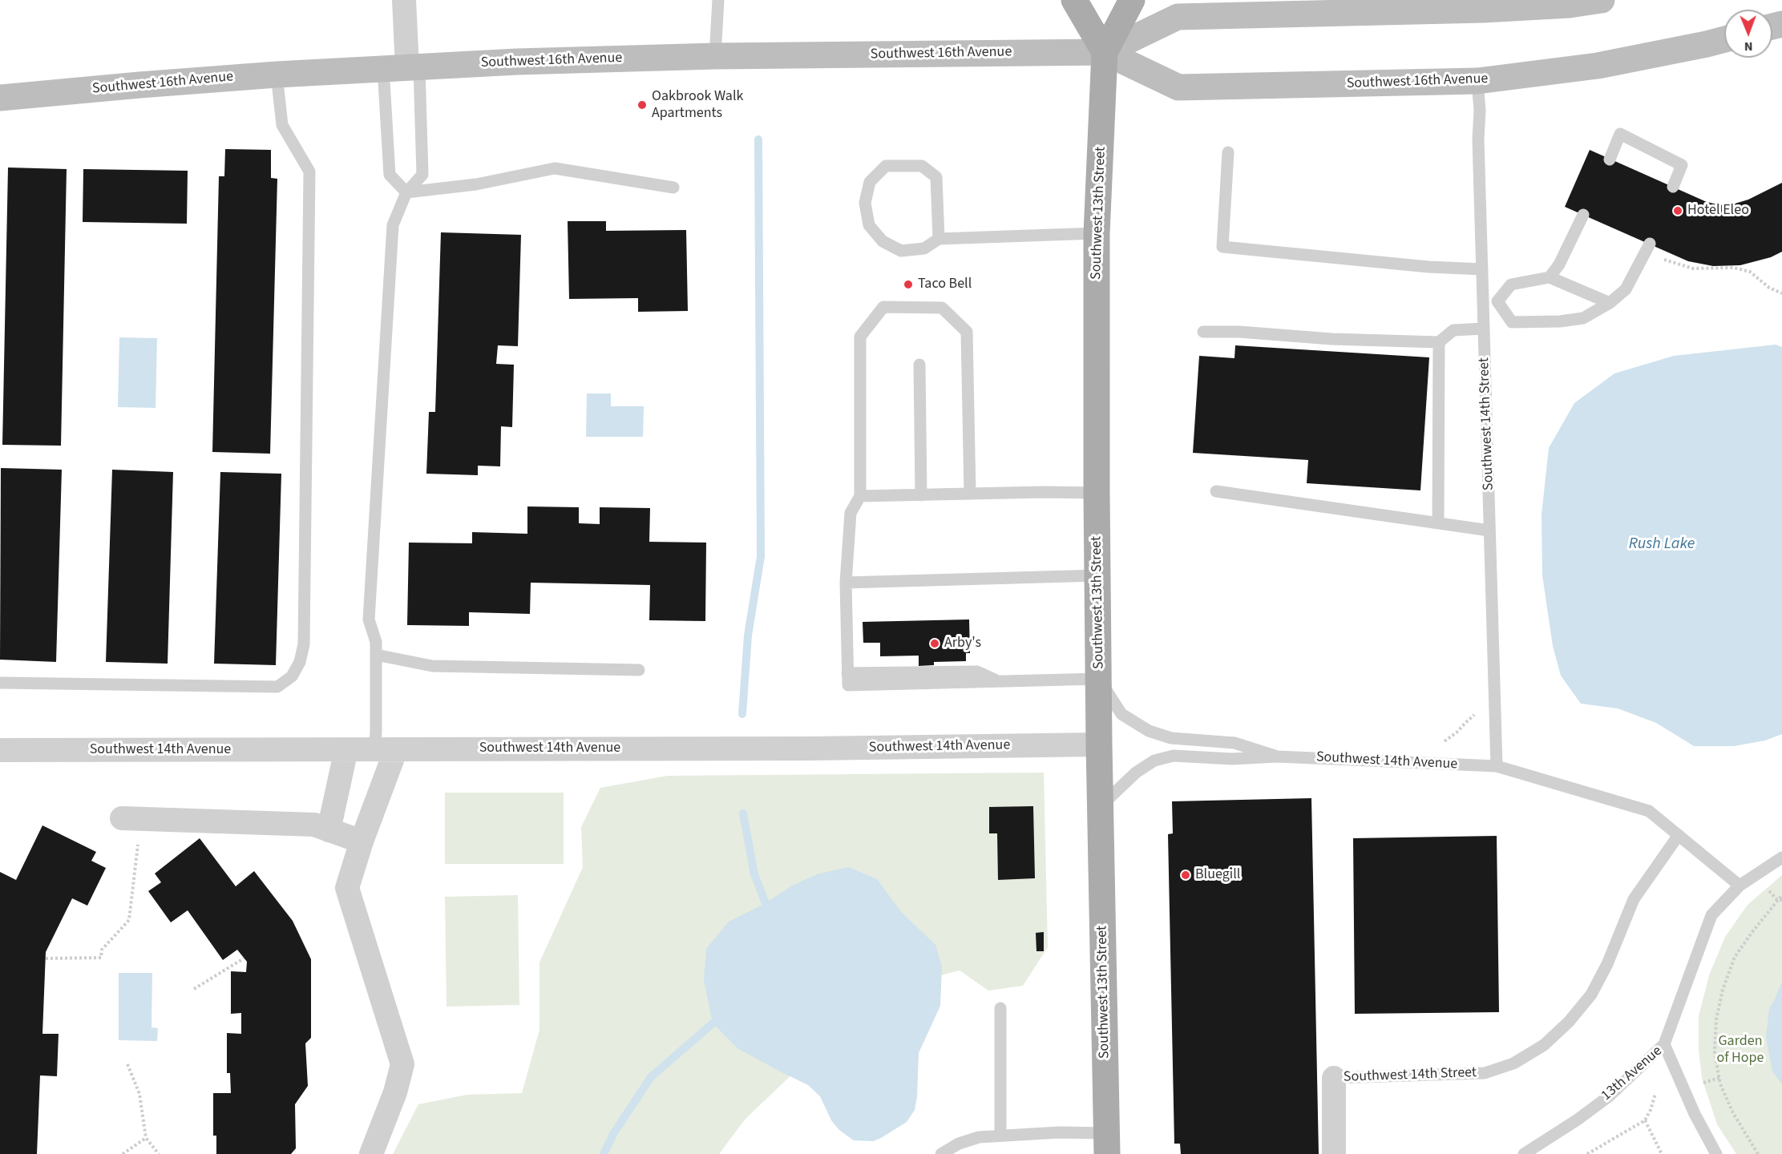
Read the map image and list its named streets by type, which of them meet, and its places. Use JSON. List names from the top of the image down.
{
  "streets": {
    "main road": ["Southwest 16th Avenue", "Southwest 13th Street"],
    "street": ["Southwest 14th Avenue"],
    "lane": ["Southwest 14th Street", "13th Avenue"]
  },
  "crossings": [
    ["Southwest 16th Avenue", "Southwest 13th Street"],
    ["Southwest 16th Avenue", "Southwest 14th Street"],
    ["Southwest 13th Street", "Southwest 14th Avenue"],
    ["Southwest 14th Street", "Southwest 14th Avenue"]
  ],
  "water": ["Rush Lake"],
  "parks": ["Garden of Hope"],
  "places": [
    "Oakbrook Walk Apartments",
    "Hotel Eleo",
    "Taco Bell",
    "Arby's",
    "Bluegill"
  ],
  "north": "bottom"
}
